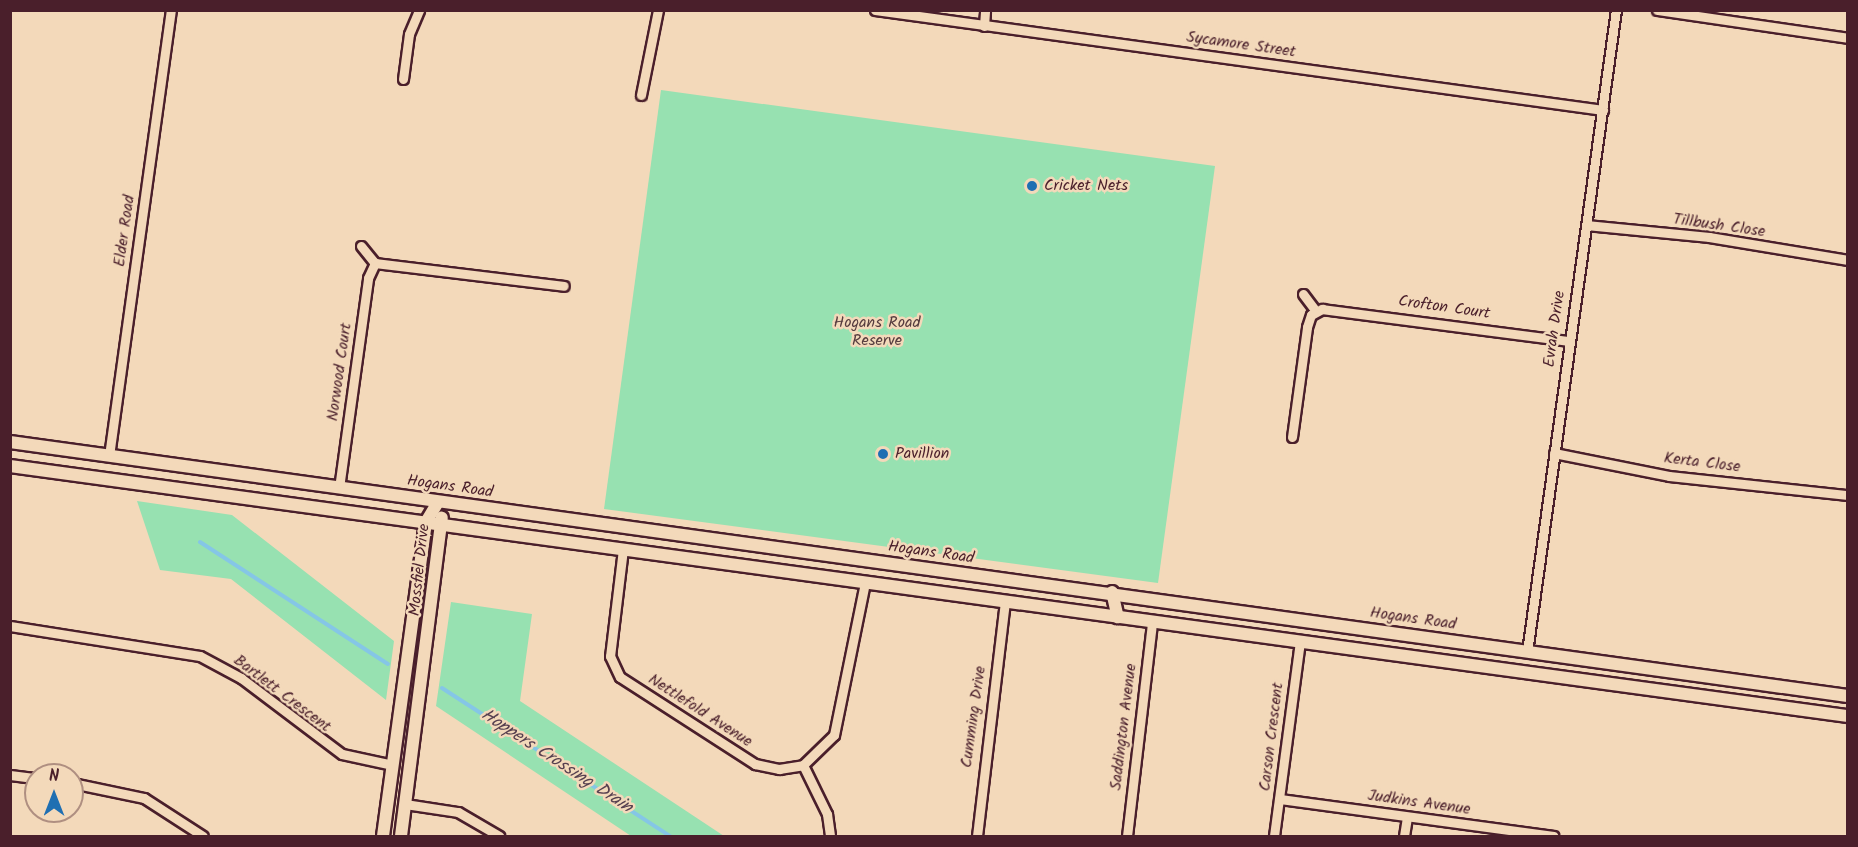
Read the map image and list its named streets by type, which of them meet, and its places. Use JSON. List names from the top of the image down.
{
  "streets": {
    "street": [
      "Sycamore Street",
      "Tillbush Close",
      "Elder Road",
      "Crofton Court",
      "Evrah Drive",
      "Norwood Court",
      "Kerta Close",
      "Hogans Road",
      "Mossfiel Drive",
      "Bartlett Crescent",
      "Nettlefold Avenue",
      "Cumming Drive",
      "Saddington Avenue",
      "Carson Crescent",
      "Judkins Avenue"
    ]
  },
  "crossings": [
    ["Sycamore Street", "Evrah Drive"],
    ["Tillbush Close", "Evrah Drive"],
    ["Elder Road", "Hogans Road"],
    ["Crofton Court", "Evrah Drive"],
    ["Evrah Drive", "Kerta Close"],
    ["Evrah Drive", "Hogans Road"],
    ["Norwood Court", "Hogans Road"],
    ["Hogans Road", "Mossfiel Drive"],
    ["Mossfiel Drive", "Bartlett Crescent"],
    ["Carson Crescent", "Judkins Avenue"]
  ],
  "water": ["Hoppers Crossing Drain"],
  "parks": ["Hogans Road Reserve"],
  "places": ["Cricket Nets", "Pavillion"],
  "north": "top"
}
